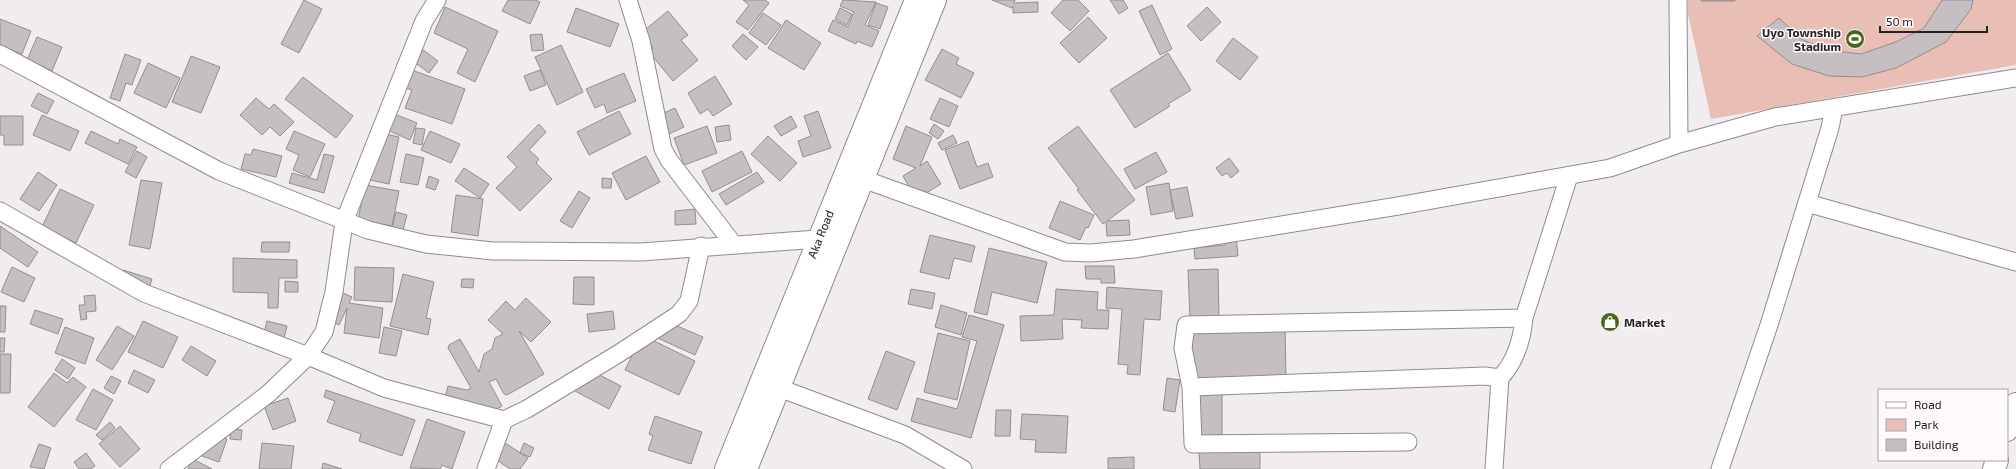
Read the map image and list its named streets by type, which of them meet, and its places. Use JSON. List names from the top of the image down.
{
  "streets": {
    "main road": ["Aka Road"]
  },
  "places": {
    "sports": ["Uyo Township Stadium"],
    "shop": ["Market"]
  },
  "legend": ["Road", "Park", "Building"],
  "scale_bar": "50 m"
}
